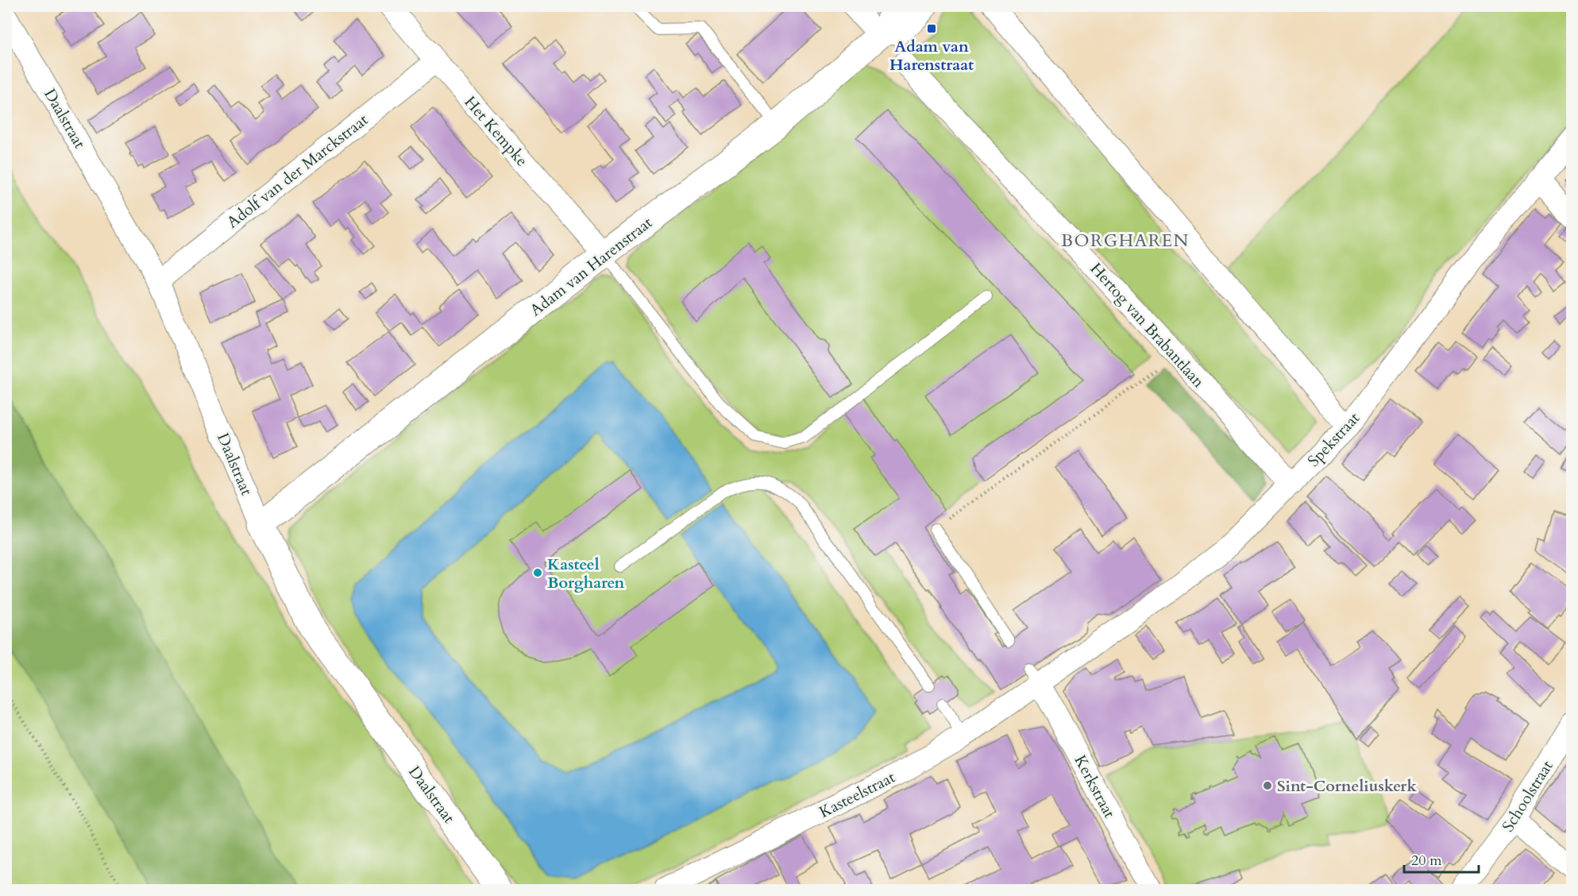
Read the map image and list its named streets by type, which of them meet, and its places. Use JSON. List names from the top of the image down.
{
  "streets": {
    "street": [
      "Daalstraat",
      "Het Kempke",
      "Adolf van der Marckstraat",
      "Adam van Harenstraat",
      "Hertog van Brabantlaan",
      "Spekstraat",
      "Kerkstraat",
      "Kasteelstraat",
      "Schoolstraat"
    ]
  },
  "crossings": [
    ["Daalstraat", "Adolf van der Marckstraat"],
    ["Daalstraat", "Adam van Harenstraat"],
    ["Het Kempke", "Adolf van der Marckstraat"],
    ["Het Kempke", "Adam van Harenstraat"],
    ["Hertog van Brabantlaan", "Spekstraat"],
    ["Spekstraat", "Kerkstraat"],
    ["Spekstraat", "Kasteelstraat"],
    ["Kerkstraat", "Kasteelstraat"]
  ],
  "districts": ["BORGHAREN"],
  "places": {
    "transit": ["Adam van Harenstraat"],
    "other": ["Kasteel Borgharen", "Sint-Corneliuskerk"]
  },
  "scale_bar": "20 m"
}
